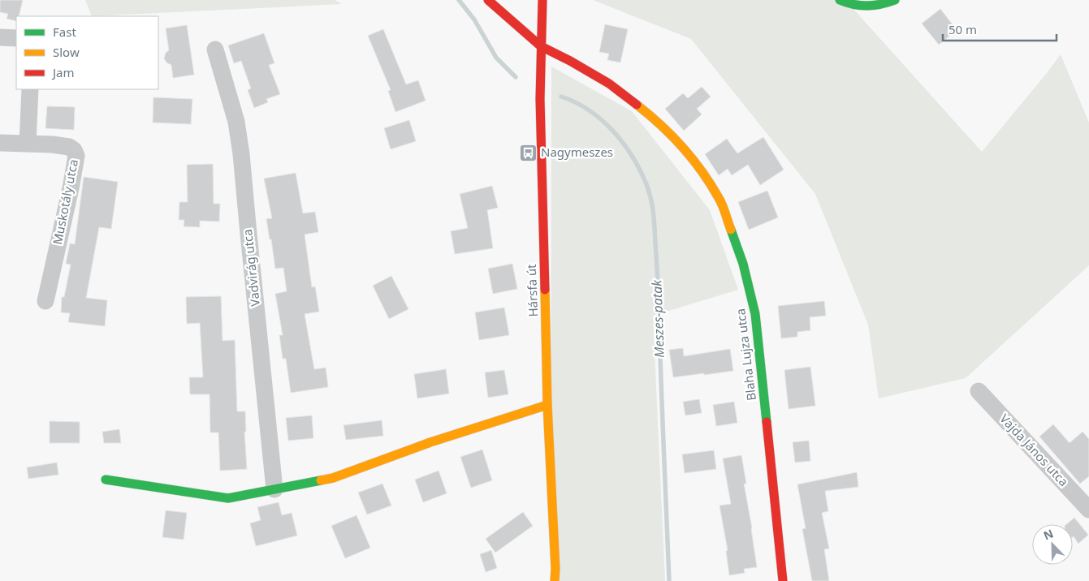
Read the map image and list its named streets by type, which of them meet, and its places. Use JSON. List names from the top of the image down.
{
  "streets": {
    "street": [
      "Muskotály utca",
      "Vadvirág utca",
      "Hársfa út",
      "Blaha Lujza utca",
      "Vajda János utca"
    ]
  },
  "crossings": [
    ["Hársfa út", "Blaha Lujza utca"]
  ],
  "water": ["Meszes-patak"],
  "places": {
    "bus stop": ["Nagymeszes"]
  },
  "legend": ["Fast", "Slow", "Jam"],
  "scale_bar": "50 m",
  "north": "top left"
}
